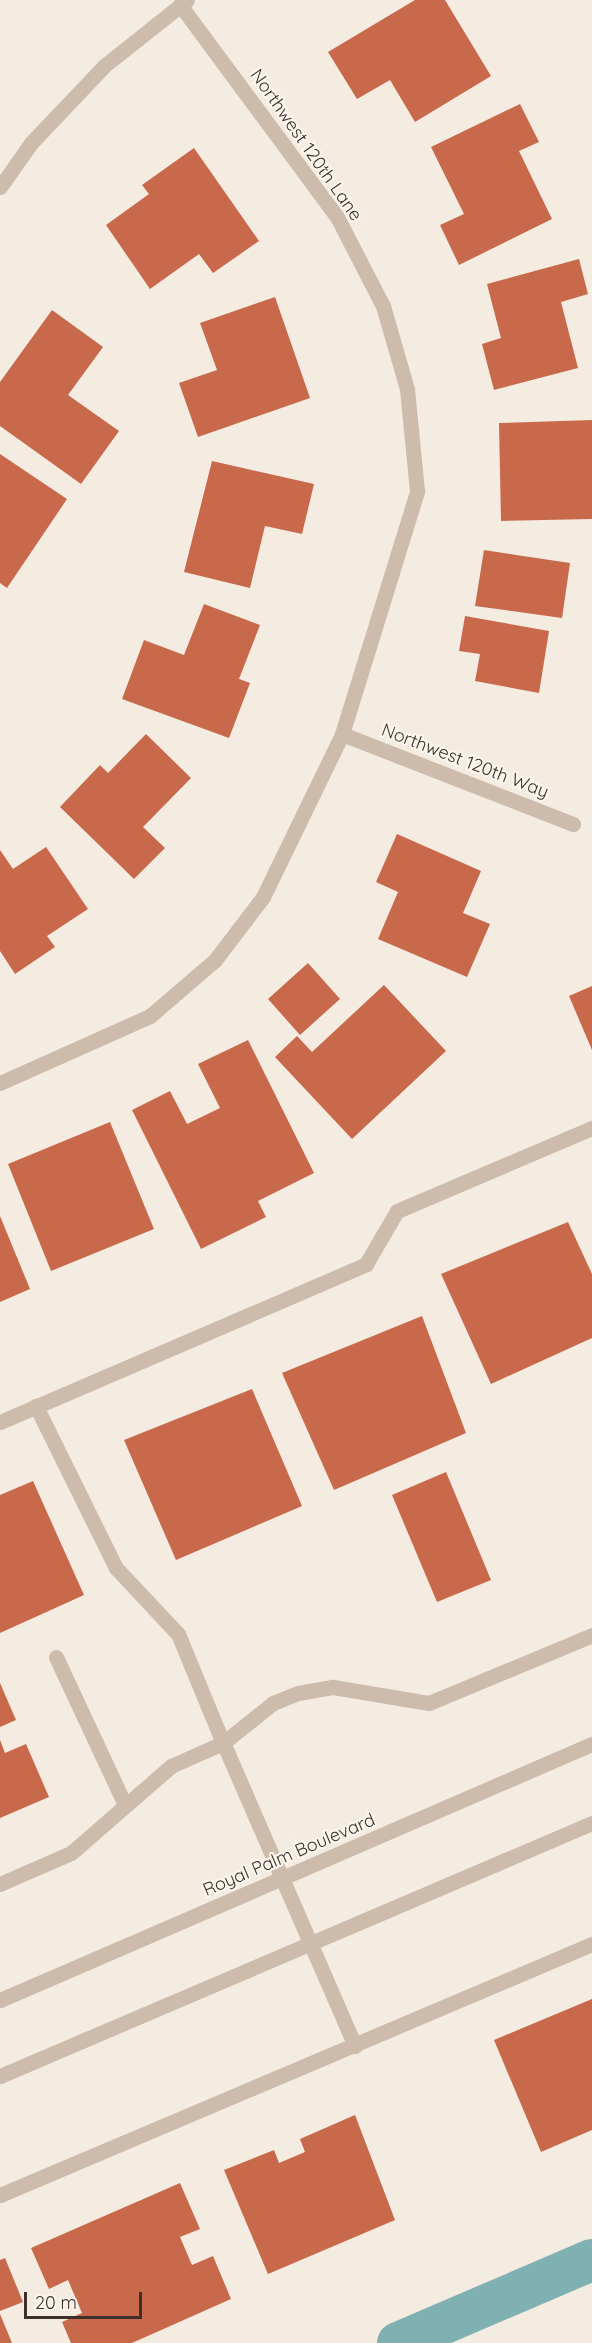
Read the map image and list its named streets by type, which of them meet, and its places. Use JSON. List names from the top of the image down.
{
  "streets": {
    "street": ["Northwest 120th Lane", "Northwest 120th Way", "Royal Palm Boulevard"]
  },
  "crossings": [
    ["Northwest 120th Lane", "Northwest 120th Way"]
  ],
  "scale_bar": "20 m"
}
